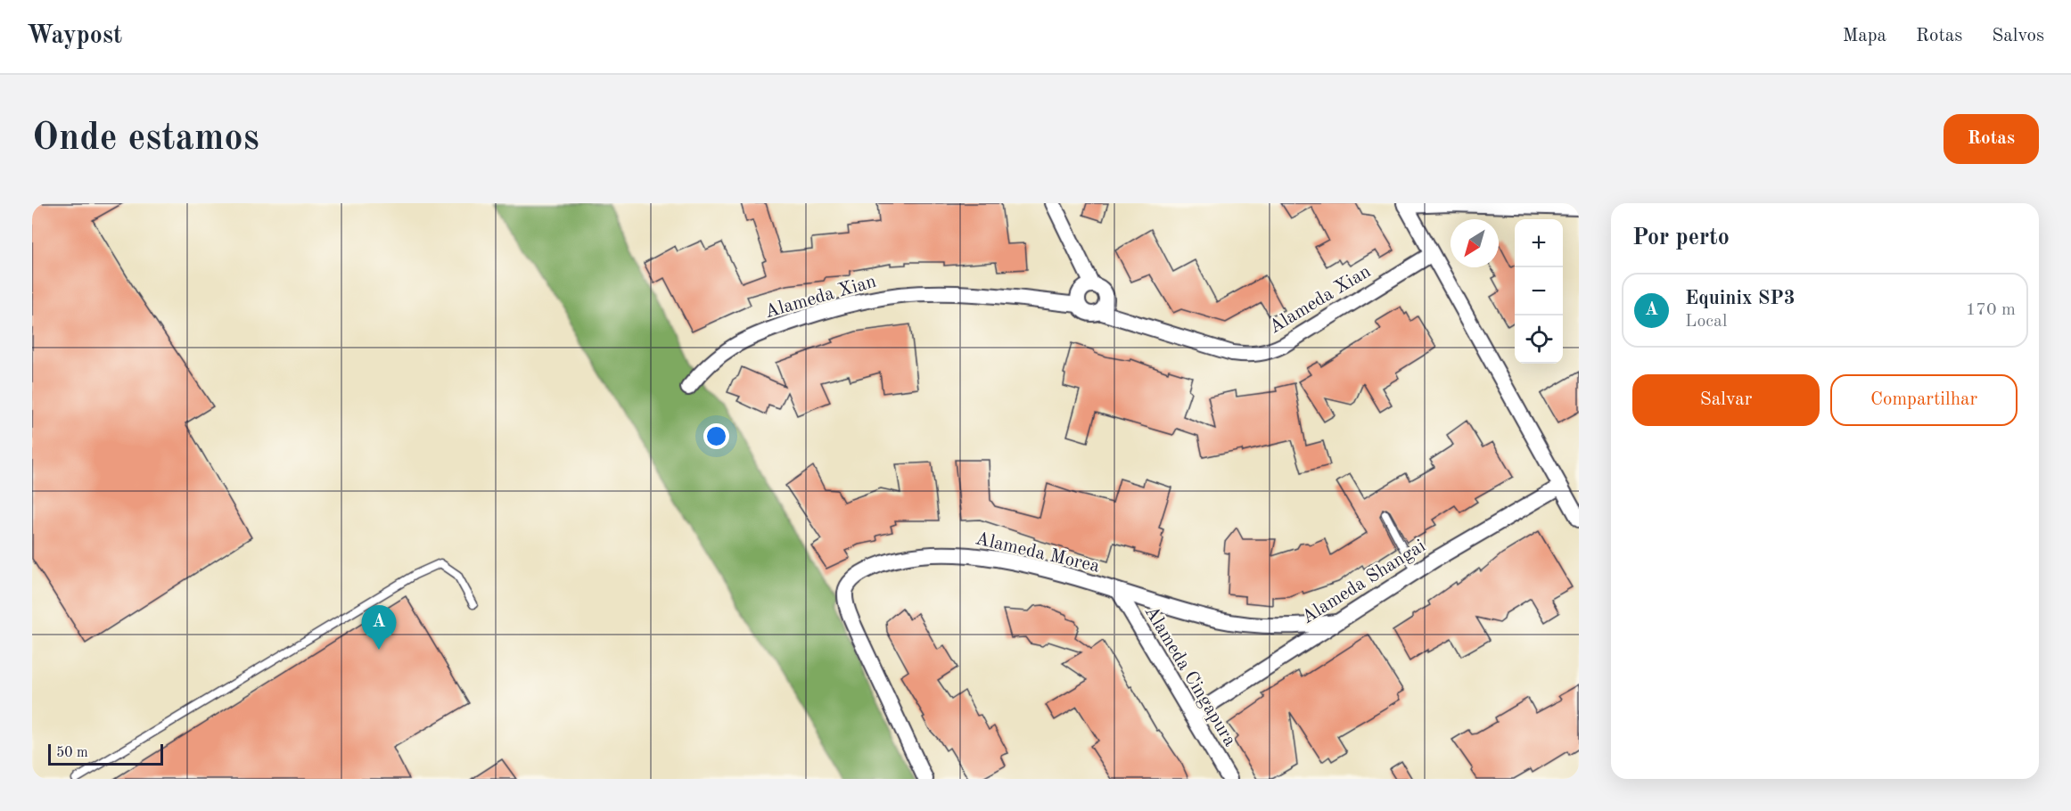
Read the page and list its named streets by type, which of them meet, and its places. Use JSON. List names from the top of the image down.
{
  "streets": {
    "street": [
      "Alameda Xian",
      "Alameda Morea",
      "Alameda Shangai",
      "Alameda Cingapura"
    ]
  },
  "crossings": [
    ["Alameda Morea", "Alameda Shangai"],
    ["Alameda Morea", "Alameda Cingapura"],
    ["Alameda Shangai", "Alameda Cingapura"]
  ],
  "scale_bar": "50 m",
  "north": "bottom left",
  "page": {
    "header": "Waypost",
    "nav": ["Mapa", "Rotas", "Salvos"],
    "buttons": [
      "Rotas",
      ["Salvar", "Compartilhar"]
    ],
    "title": "Onde estamos",
    "heading": "Por perto",
    "map_buttons": ["+", "−"],
    "list": [
      {
        "mark": "A",
        "name": "Equinix SP3",
        "note": "Local",
        "value": "170 m"
      }
    ],
    "pins": "A",
    "scale": "50 m"
  }
}
